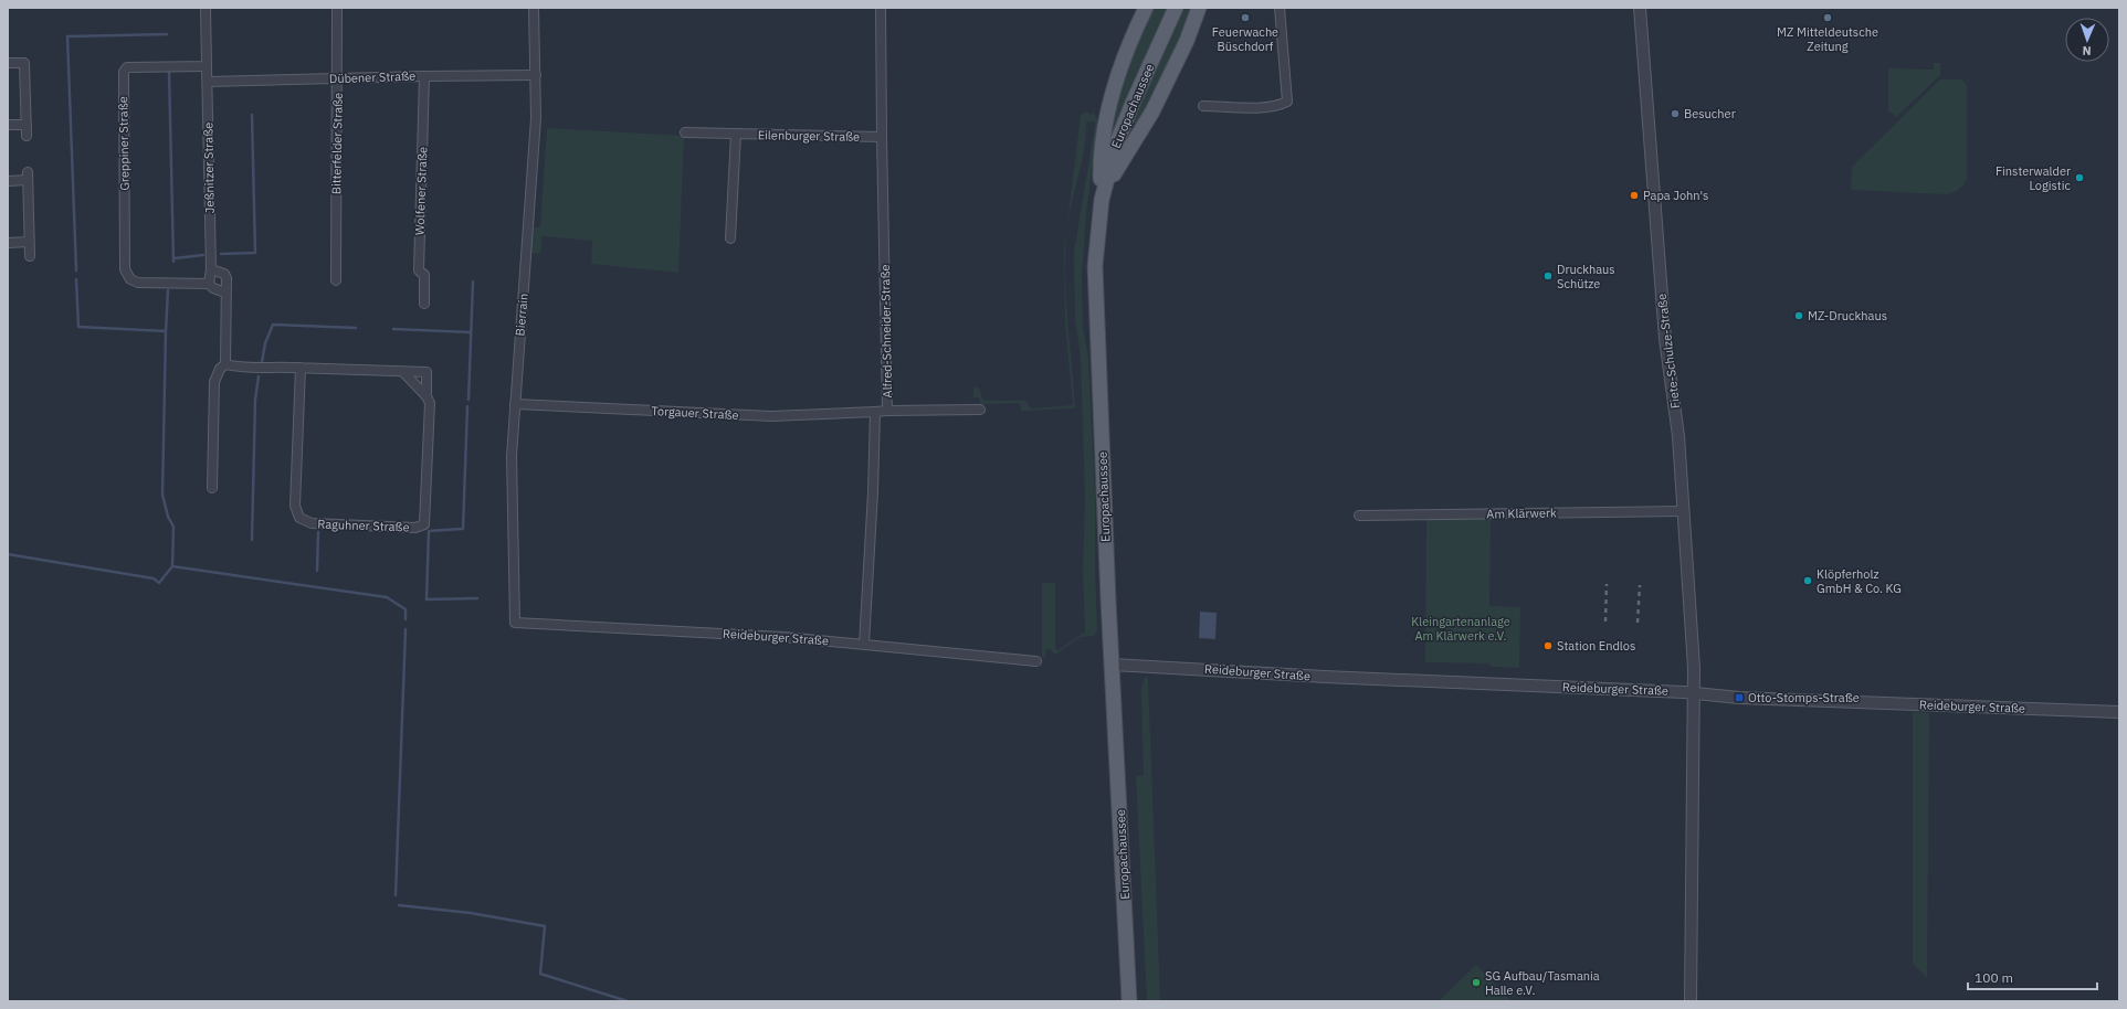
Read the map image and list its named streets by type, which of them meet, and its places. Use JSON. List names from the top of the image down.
{
  "streets": {
    "main road": ["Europachaussee"],
    "street": [
      "Dübener Straße",
      "Eilenburger Straße",
      "Greppiner Straße",
      "Bitterfelder Straße",
      "Jeßnitzer Straße",
      "Wolfener Straße",
      "Bierrain",
      "Alfred-Schneider-Straße",
      "Fiete-Schulze-Straße",
      "Torgauer Straße",
      "Am Klärwerk",
      "Raguhner Straße",
      "Reideburger Straße"
    ]
  },
  "crossings": [
    ["Dübener Straße", "Bitterfelder Straße"],
    ["Dübener Straße", "Jeßnitzer Straße"],
    ["Dübener Straße", "Wolfener Straße"],
    ["Dübener Straße", "Bierrain"],
    ["Europachaussee", "Reideburger Straße"],
    ["Eilenburger Straße", "Alfred-Schneider-Straße"],
    ["Greppiner Straße", "Jeßnitzer Straße"],
    ["Bierrain", "Torgauer Straße"],
    ["Bierrain", "Reideburger Straße"],
    ["Alfred-Schneider-Straße", "Torgauer Straße"],
    ["Alfred-Schneider-Straße", "Reideburger Straße"],
    ["Fiete-Schulze-Straße", "Am Klärwerk"],
    ["Fiete-Schulze-Straße", "Reideburger Straße"]
  ],
  "parks": ["Kleingartenanlage Am Klärwerk e.V."],
  "places": {
    "other": [
      "Feuerwache Büschdorf",
      "MZ Mitteldeutsche Zeitung",
      "Besucher",
      "Finsterwalder Logistic",
      "Papa John's",
      "Druckhaus Schütze",
      "MZ-Druckhaus",
      "Klöpferholz GmbH & Co. KG",
      "Station Endlos",
      "SG Aufbau/Tasmania Halle e.V."
    ],
    "transit": ["Otto-Stomps-Straße"]
  },
  "scale_bar": "100 m",
  "north": "bottom"
}
